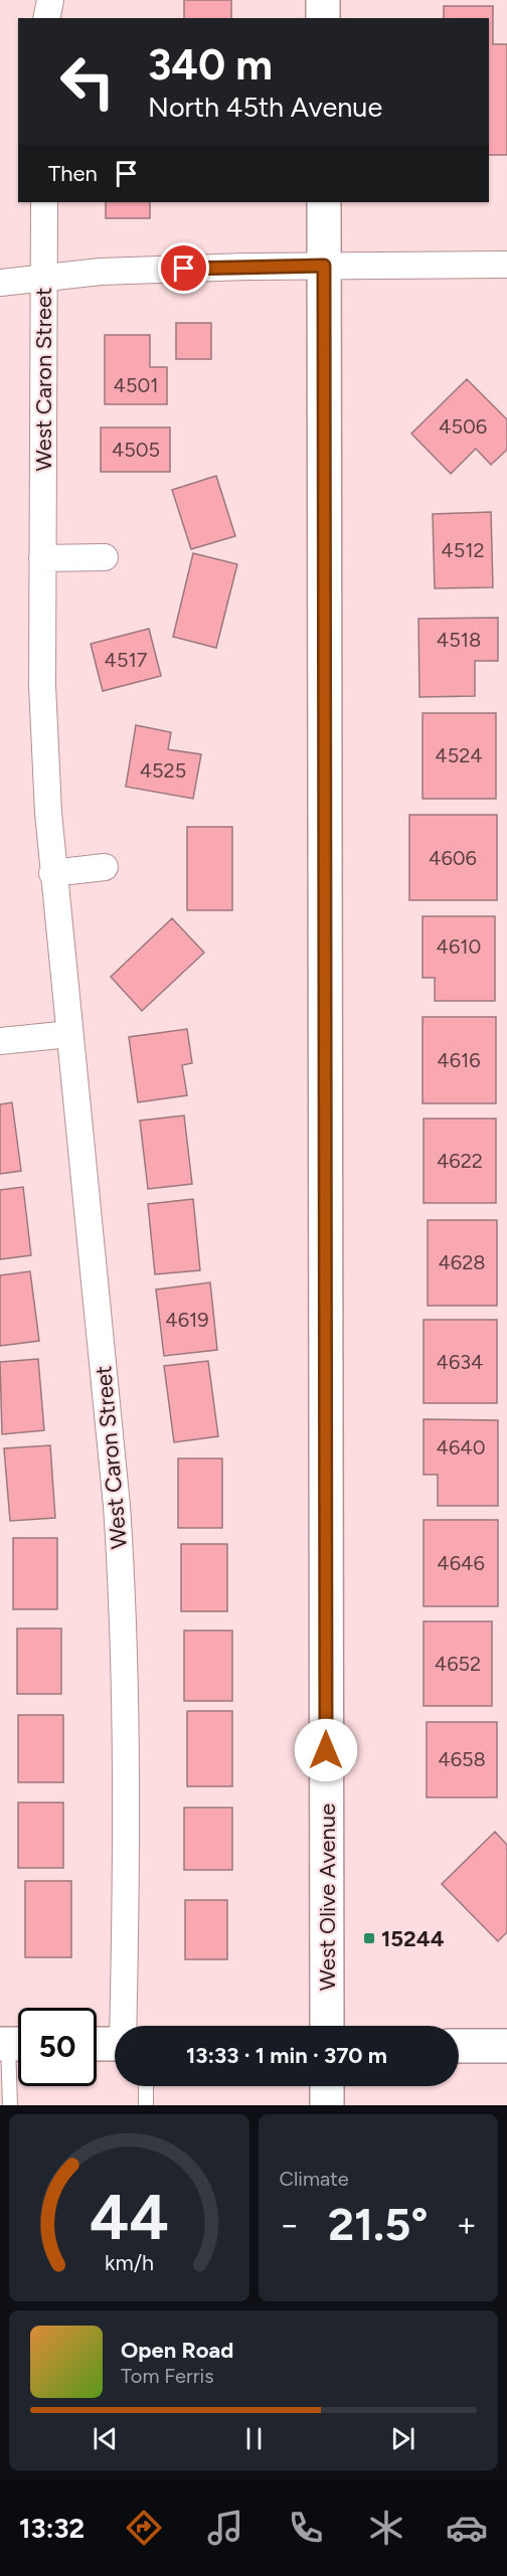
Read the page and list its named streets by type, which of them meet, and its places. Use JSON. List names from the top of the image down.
{
  "streets": {
    "main road": ["West Olive Avenue"],
    "street": ["West Caron Street"]
  },
  "places": {
    "transit": ["15244"]
  },
  "house_numbers": [
    "4501",
    "4506",
    "4505",
    "4512",
    "4518",
    "4517",
    "4524",
    "4525",
    "4606",
    "4610",
    "4616",
    "4622",
    "4628",
    "4619",
    "4634",
    "4640",
    "4646",
    "4652",
    "4658"
  ],
  "page": {
    "turn": ["340 m", "North 45th Avenue"],
    "then": "Then",
    "limit": "50",
    "trip": "13:33 · 1 min · 370 m",
    "tile": "Climate",
    "heat": ["−", "21.5°", "+"],
    "song": ["Open Road", "Tom Ferris"],
    "tabs": "13:32",
    "gauge": ["44", "km/h"]
  }
}
